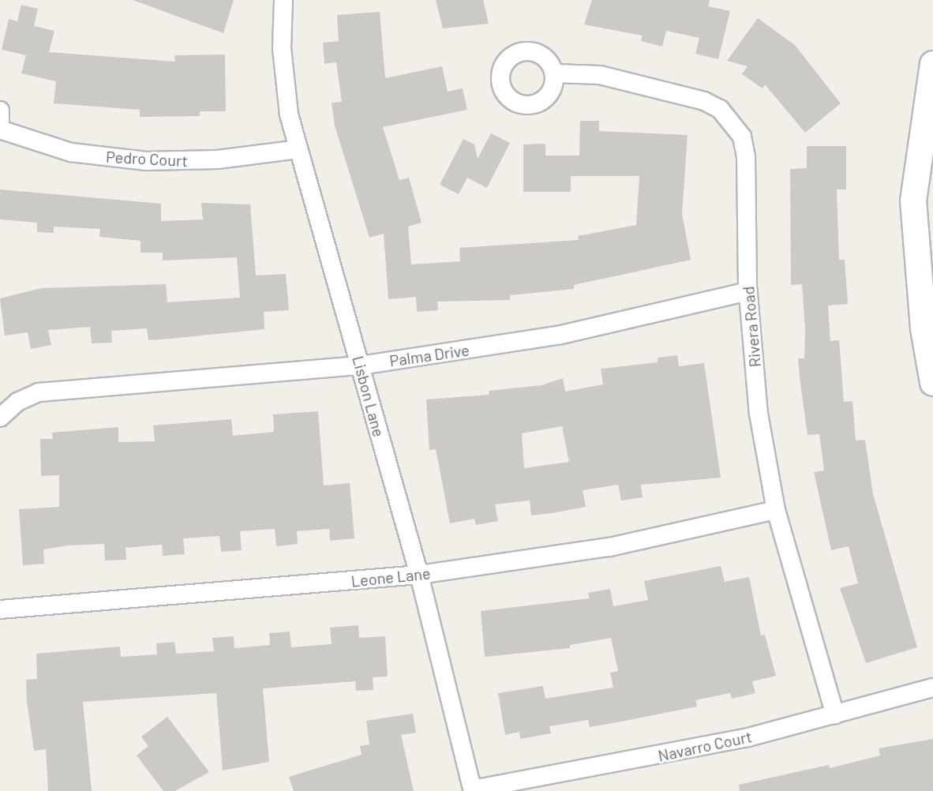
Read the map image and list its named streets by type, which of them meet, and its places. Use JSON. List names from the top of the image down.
{
  "streets": {
    "street": [
      "Pedro Court",
      "Rivera Road",
      "Palma Drive",
      "Lisbon Lane",
      "Leone Lane",
      "Navarro Court"
    ]
  },
  "crossings": [
    ["Pedro Court", "Lisbon Lane"],
    ["Rivera Road", "Palma Drive"],
    ["Rivera Road", "Leone Lane"],
    ["Rivera Road", "Navarro Court"],
    ["Palma Drive", "Lisbon Lane"],
    ["Lisbon Lane", "Leone Lane"],
    ["Lisbon Lane", "Navarro Court"]
  ]
}
